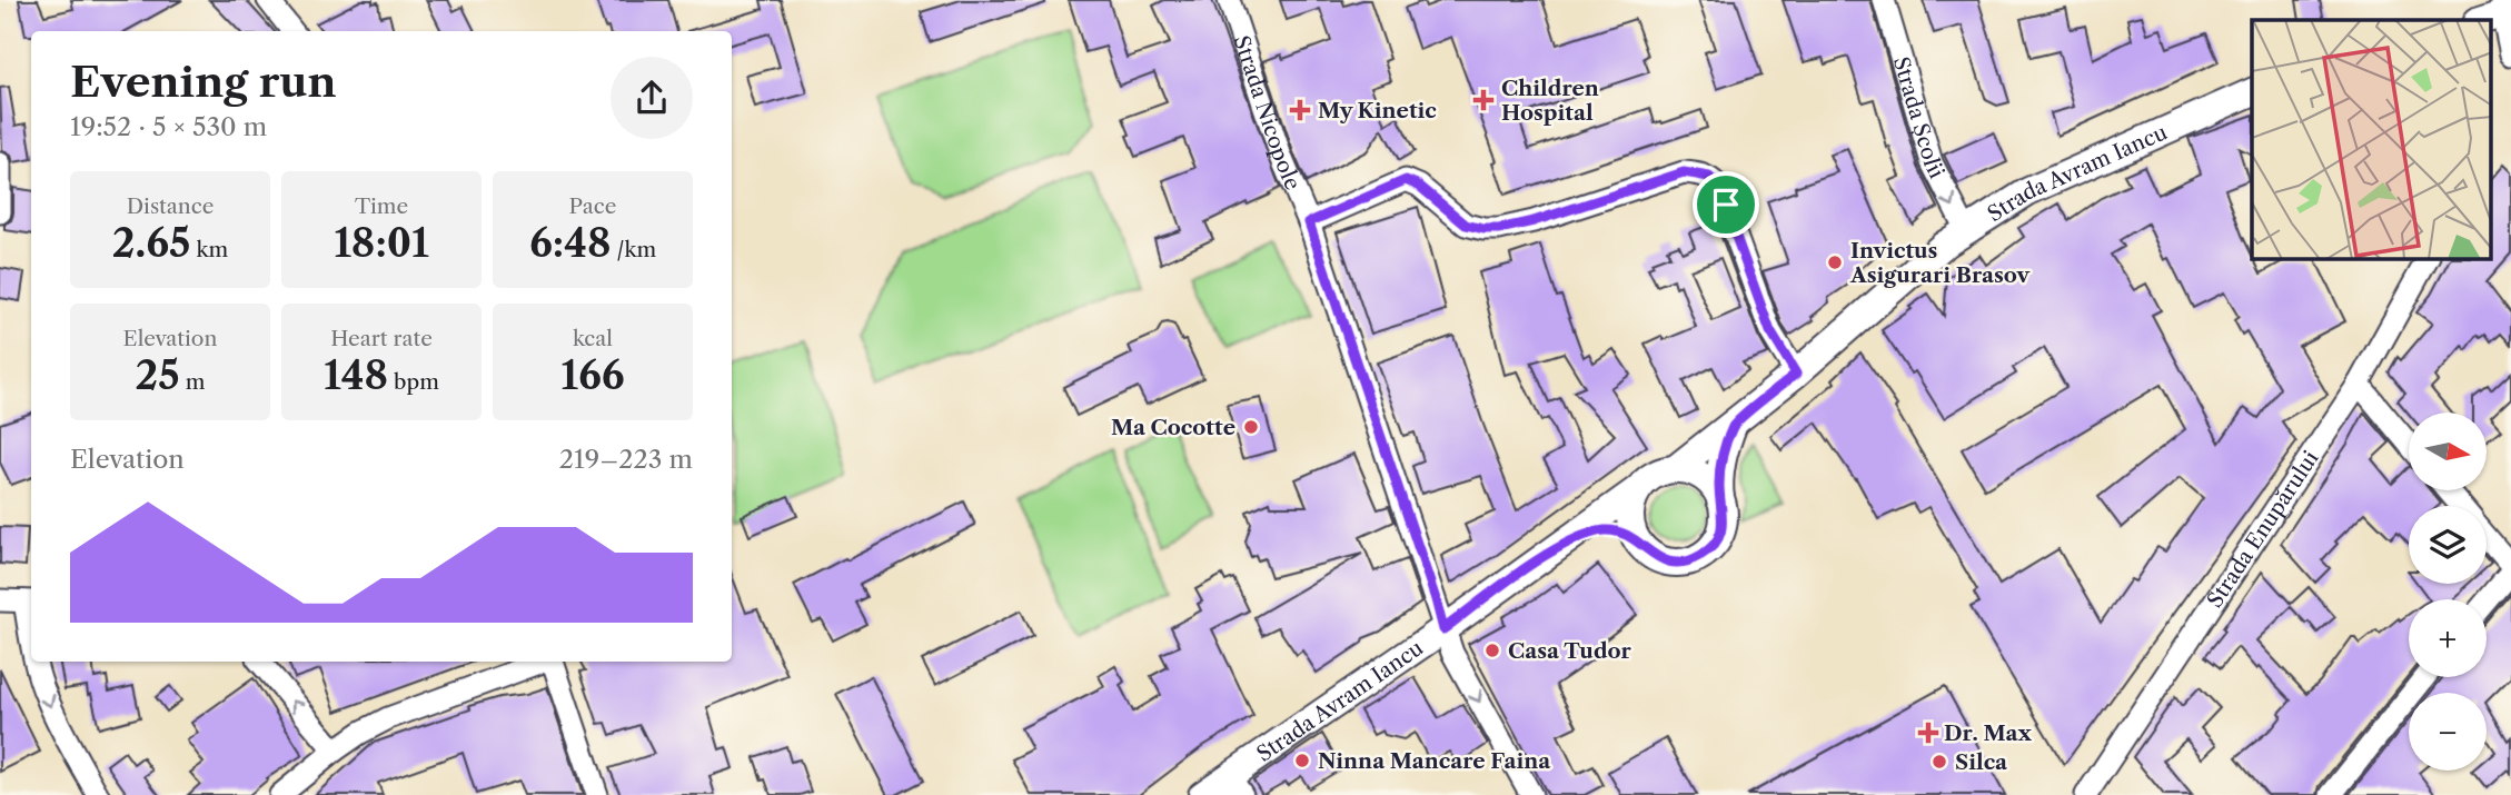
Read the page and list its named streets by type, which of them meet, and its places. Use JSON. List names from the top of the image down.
{
  "streets": {
    "street": [
      "Strada Nicopole",
      "Strada Școlii",
      "Strada Avram Iancu",
      "Strada Enupărului"
    ]
  },
  "crossings": [
    ["Strada Nicopole", "Strada Avram Iancu"],
    ["Strada Școlii", "Strada Avram Iancu"]
  ],
  "one_way": ["Strada Școlii"],
  "places": {
    "health": ["Children Hospital", "My Kinetic", "Dr. Max"],
    "other": [
      "Invictus Asigurari Brasov",
      "Ma Cocotte",
      "Casa Tudor",
      "Ninna Mancare Faina",
      "Silca"
    ]
  },
  "north": "right",
  "page": {
    "heading": ["Evening run", "19:52 · 5 × 530 m"],
    "stats": [
      ["Distance", "2.65 km"],
      ["Time", "18:01"],
      ["Pace", "6:48 /km"],
      ["Elevation", "25 m"],
      ["Heart rate", "148 bpm"],
      ["kcal", "166"]
    ],
    "map_buttons": ["+", "−"],
    "chart": ["Elevation", "219–223 m"]
  }
}
